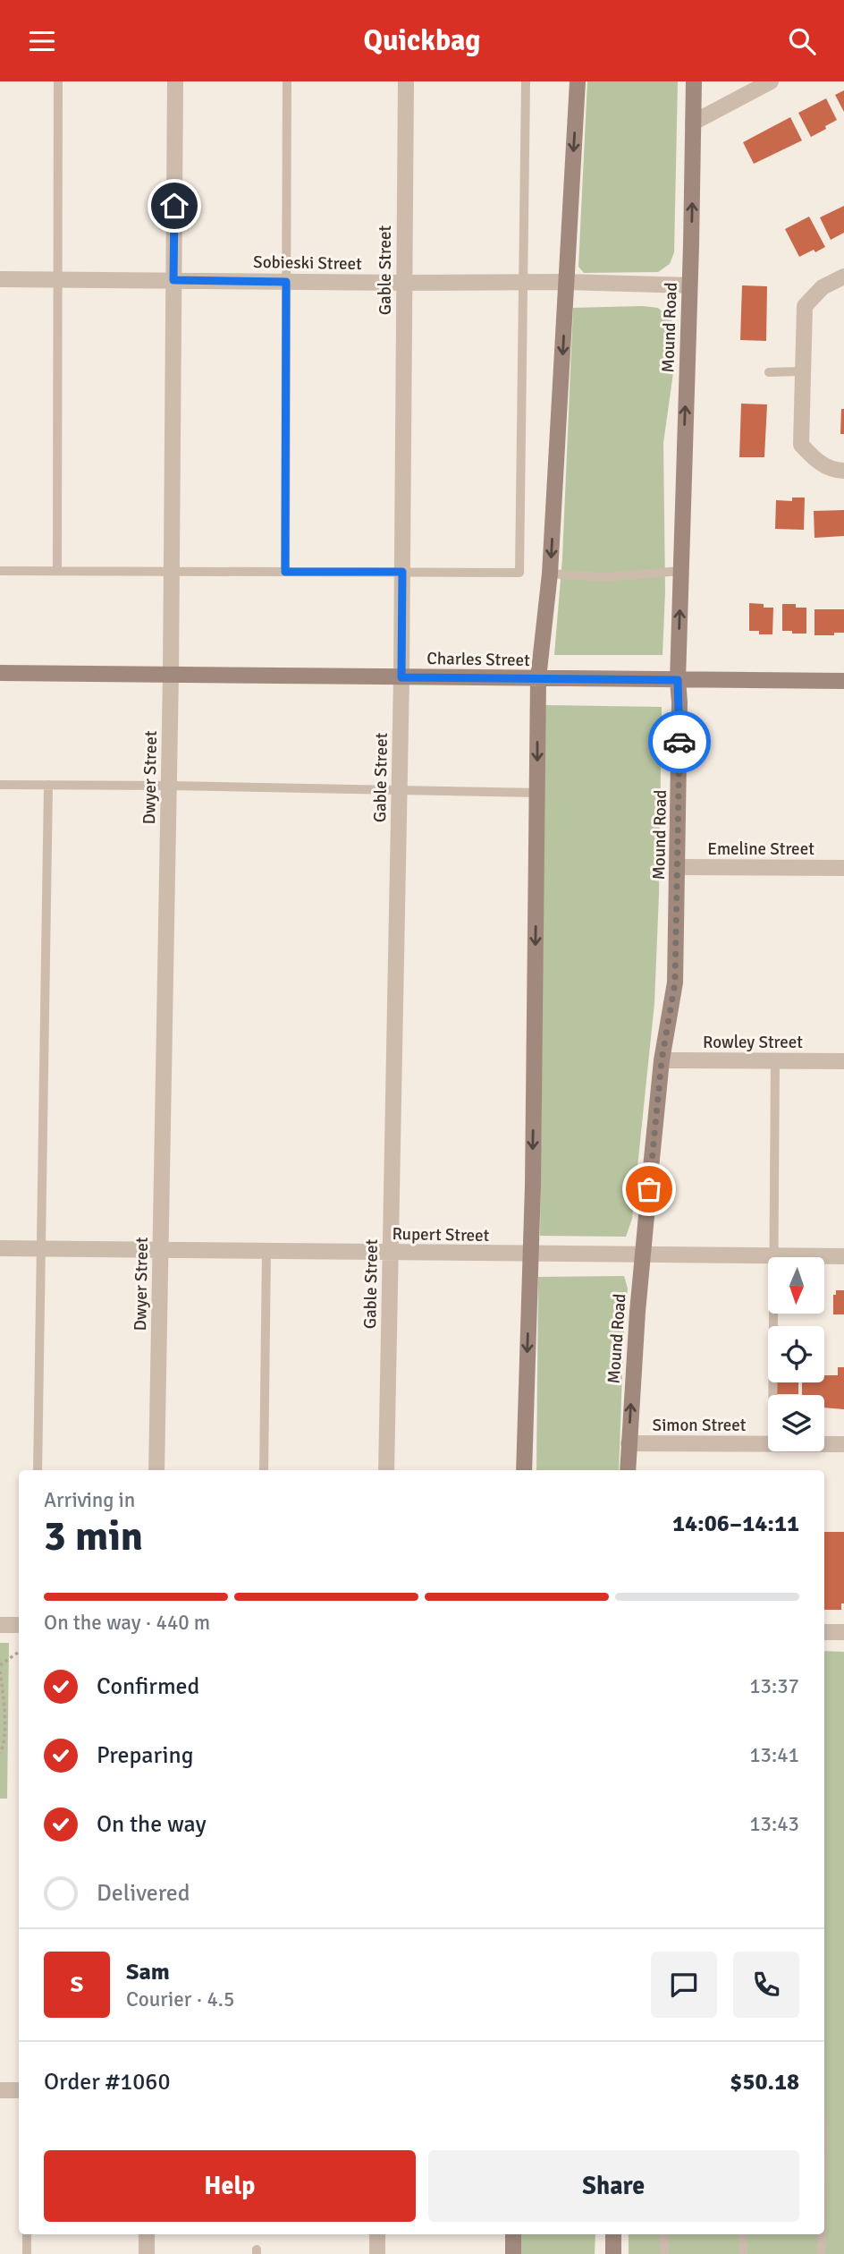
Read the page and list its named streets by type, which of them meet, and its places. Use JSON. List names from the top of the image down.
{
  "streets": {
    "main road": ["Mound Road", "Charles Street"],
    "street": [
      "Sobieski Street",
      "Gable Street",
      "Dwyer Street",
      "Emeline Street",
      "Rowley Street",
      "Rupert Street",
      "Simon Street"
    ]
  },
  "crossings": [
    ["Sobieski Street", "Gable Street"],
    ["Sobieski Street", "Mound Road"],
    ["Sobieski Street", "Dwyer Street"],
    ["Gable Street", "Charles Street"],
    ["Gable Street", "Rupert Street"],
    ["Mound Road", "Charles Street"],
    ["Mound Road", "Emeline Street"],
    ["Mound Road", "Rowley Street"],
    ["Mound Road", "Rupert Street"],
    ["Mound Road", "Simon Street"],
    ["Charles Street", "Dwyer Street"],
    ["Dwyer Street", "Rupert Street"]
  ],
  "north": "bottom",
  "page": {
    "header": "Quickbag",
    "heading": ["3 min", "Arriving in", "14:06–14:11"],
    "panel": [
      "Sam",
      "Courier · 4.5",
      "Order #1060",
      "$50.18"
    ],
    "bar": "On the way · 440 m",
    "list": [
      ["Confirmed", "13:37"],
      ["Preparing", "13:41"],
      ["On the way", "13:43"],
      "Delivered"
    ],
    "round": "S",
    "buttons": ["Help", "Share"]
  }
}
